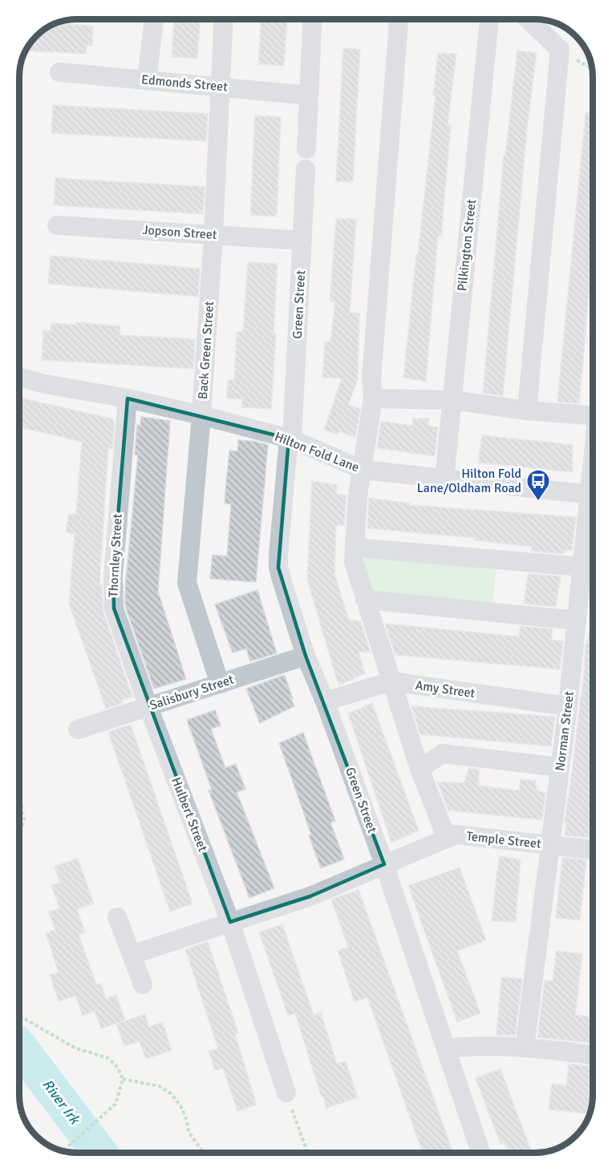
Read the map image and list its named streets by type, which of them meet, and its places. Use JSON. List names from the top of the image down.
{
  "streets": {
    "street": [
      "Edmonds Street",
      "Jopson Street",
      "Pilkington Street",
      "Green Street",
      "Back Green Street",
      "Hilton Fold Lane",
      "Thornley Street",
      "Amy Street",
      "Salisbury Street",
      "Norman Street",
      "Hulbert Street",
      "Temple Street"
    ]
  },
  "crossings": [
    ["Edmonds Street", "Back Green Street"],
    ["Jopson Street", "Green Street"],
    ["Jopson Street", "Back Green Street"],
    ["Pilkington Street", "Hilton Fold Lane"],
    ["Green Street", "Hilton Fold Lane"],
    ["Green Street", "Amy Street"],
    ["Green Street", "Salisbury Street"],
    ["Green Street", "Temple Street"],
    ["Back Green Street", "Hilton Fold Lane"],
    ["Back Green Street", "Salisbury Street"],
    ["Hilton Fold Lane", "Thornley Street"],
    ["Thornley Street", "Salisbury Street"],
    ["Thornley Street", "Hulbert Street"],
    ["Amy Street", "Norman Street"],
    ["Salisbury Street", "Hulbert Street"],
    ["Norman Street", "Temple Street"]
  ],
  "water": ["River Irk"],
  "places": {
    "bus stop": ["Hilton Fold Lane/Oldham Road"]
  }
}
